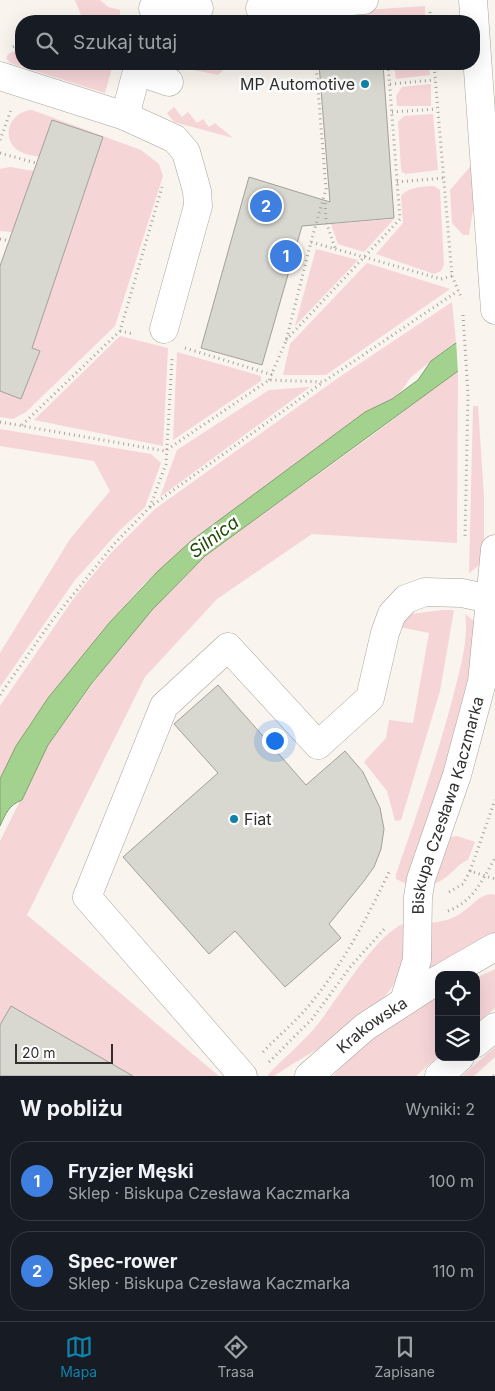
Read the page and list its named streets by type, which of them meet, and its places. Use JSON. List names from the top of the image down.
{
  "streets": {
    "street": ["Biskupa Czesława Kaczmarka", "Krakowska"]
  },
  "crossings": [
    ["Biskupa Czesława Kaczmarka", "Krakowska"]
  ],
  "water": ["Silnica"],
  "places": ["MP Automotive", "Fiat"],
  "scale_bar": "20 m",
  "page": {
    "search": "Szukaj tutaj",
    "pins": ["2", "1"],
    "scale": "20 m",
    "heading": ["W pobliżu", "Wyniki: 2"],
    "list": [
      {
        "mark": "1",
        "name": "Fryzjer Męski",
        "note": "Sklep · Biskupa Czesława Kaczmarka",
        "value": "100 m"
      },
      {
        "mark": "2",
        "name": "Spec-rower",
        "note": "Sklep · Biskupa Czesława Kaczmarka",
        "value": "110 m"
      }
    ],
    "nav": ["Mapa", "Trasa", "Zapisane"]
  }
}
